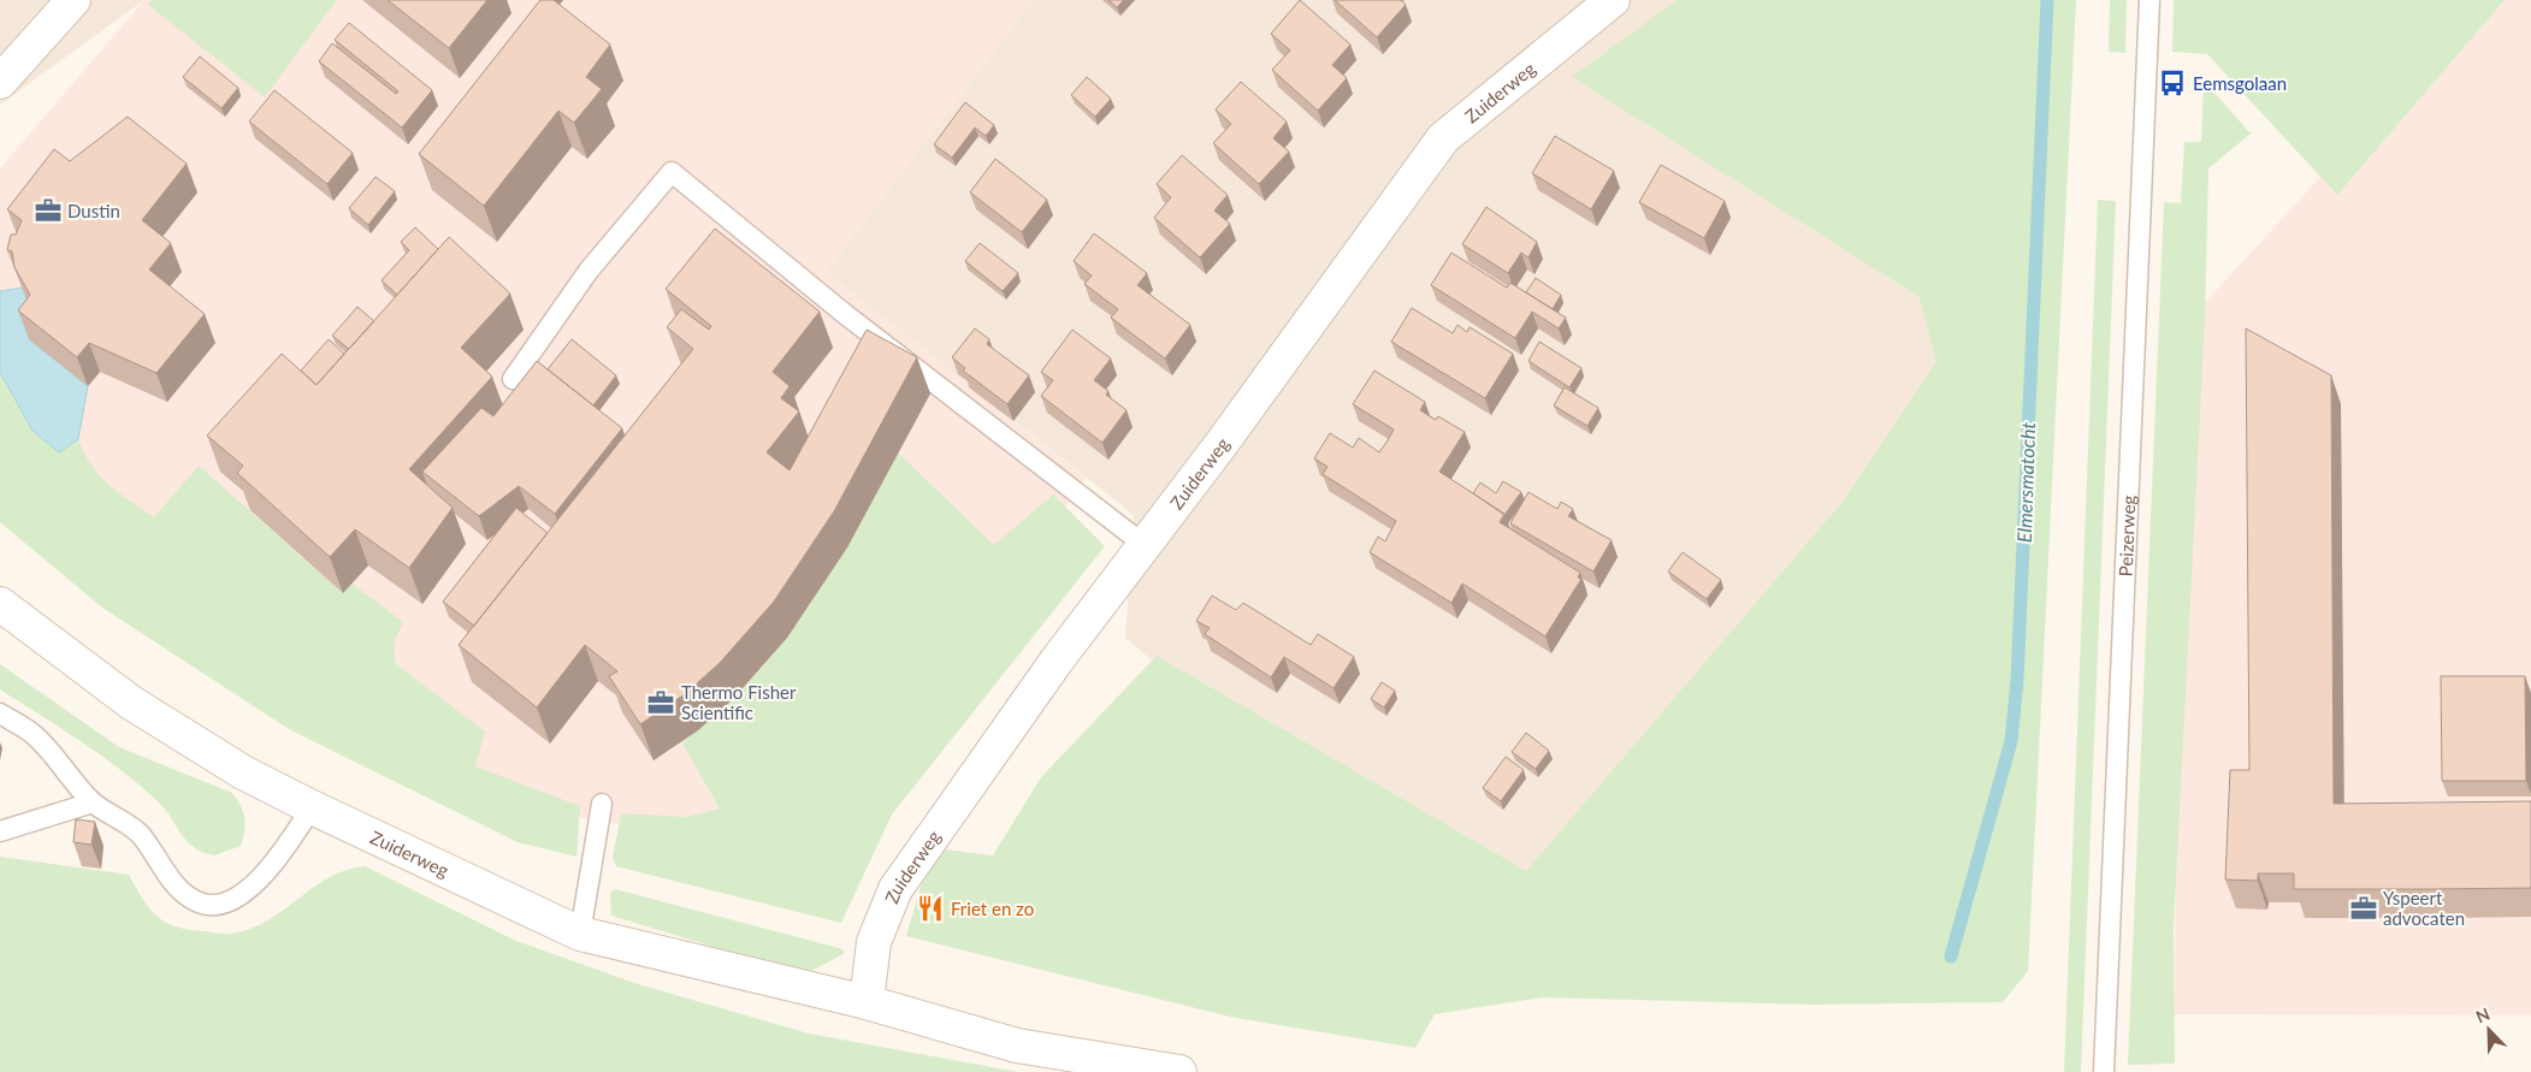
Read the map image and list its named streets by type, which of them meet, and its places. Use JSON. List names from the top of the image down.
{
  "streets": {
    "street": ["Zuiderweg"],
    "lane": ["Peizerweg"]
  },
  "water": ["Elmersmatocht"],
  "places": {
    "bus stop": ["Eemsgolaan"],
    "office": ["Dustin", "Thermo Fisher Scientific", "Yspeert advocaten"],
    "restaurant": ["Friet en zo"]
  },
  "north": "top left"
}
